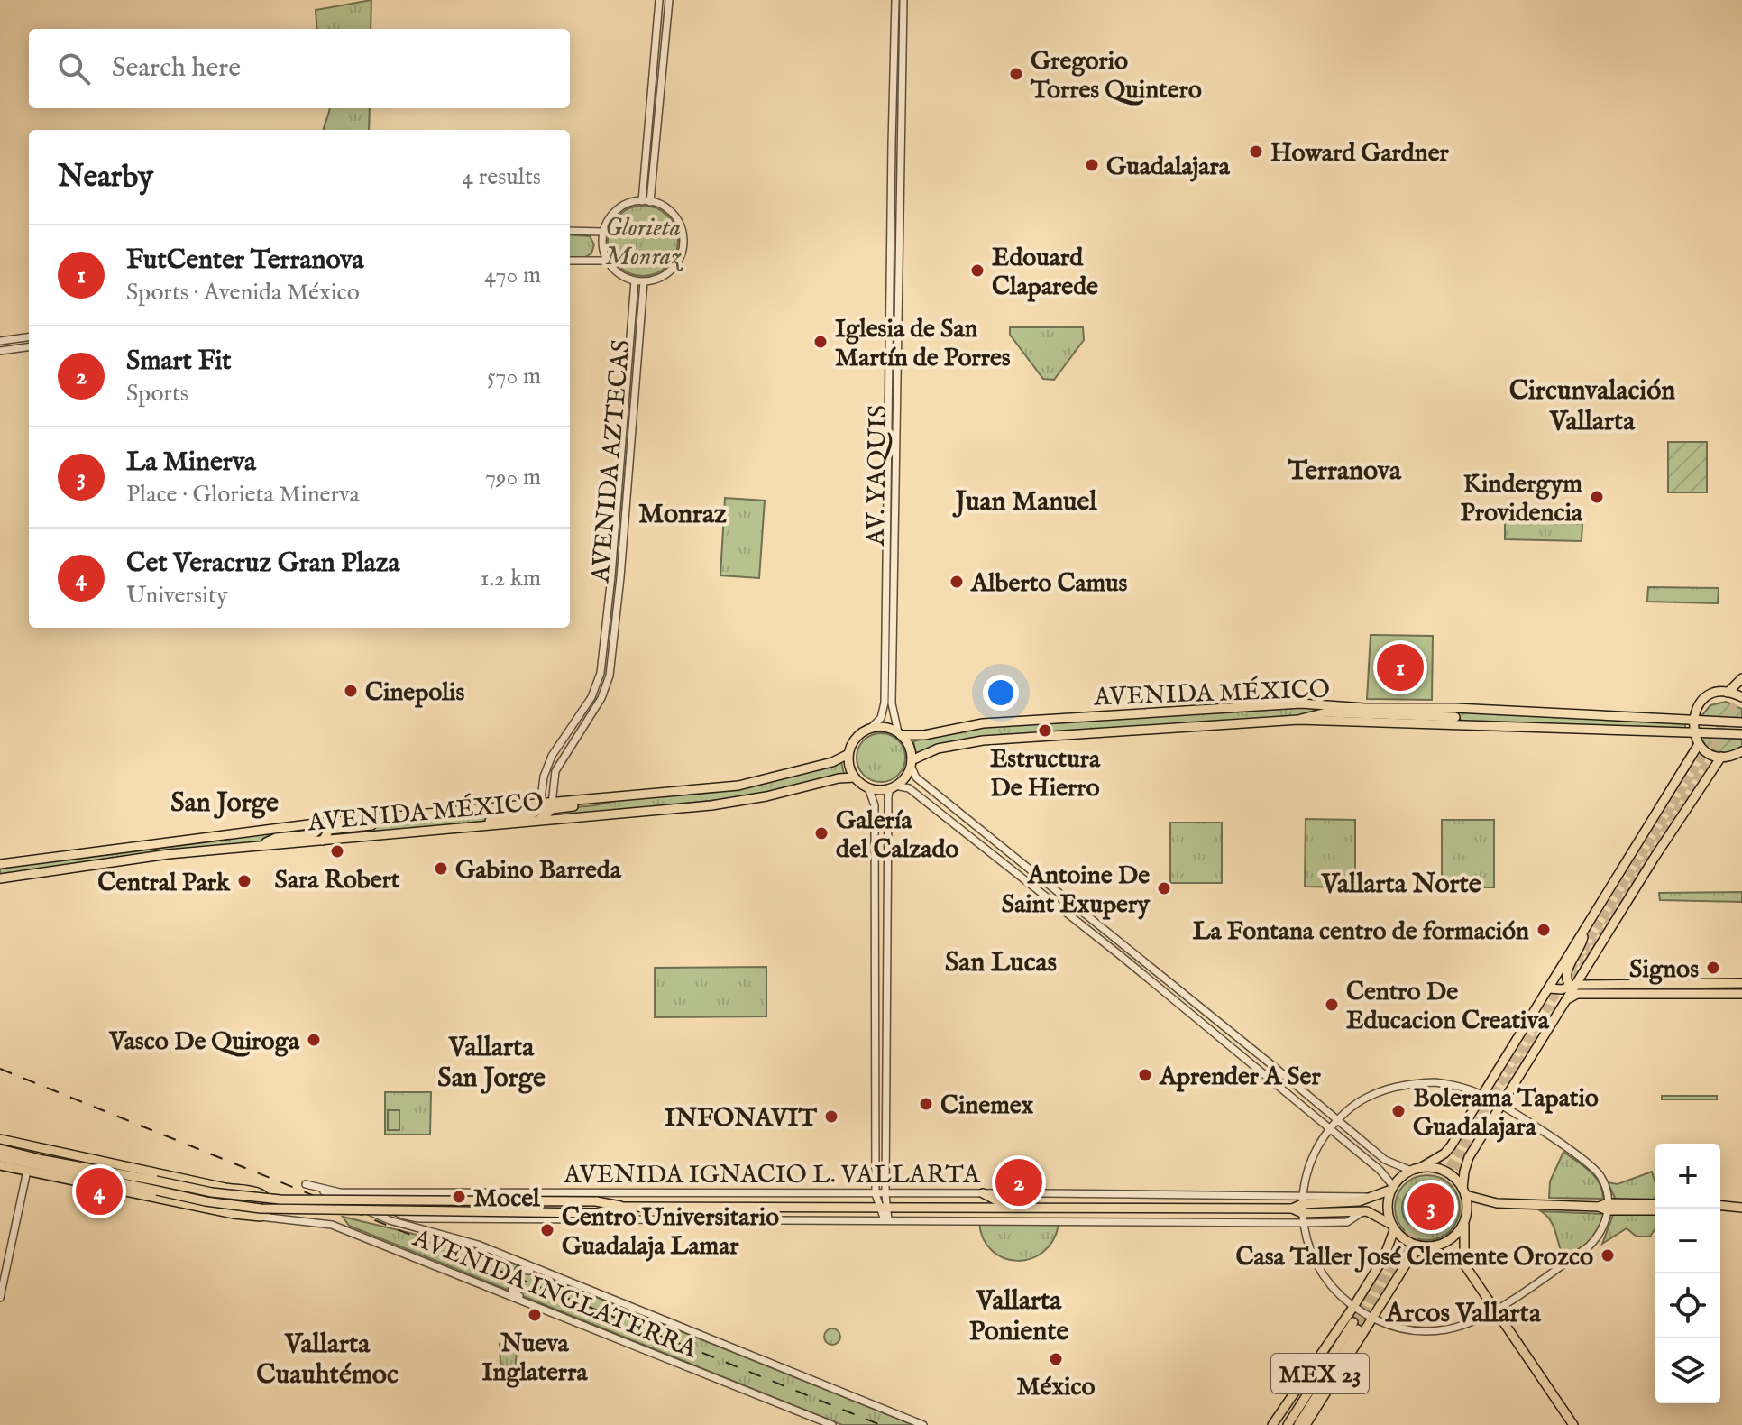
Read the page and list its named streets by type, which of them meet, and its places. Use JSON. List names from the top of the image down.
{
  "streets": {
    "main road": ["AVENIDA MÉXICO", "AVENIDA IGNACIO L. VALLARTA", "MEX 23"],
    "street": ["AVENIDA AZTECAS", "AV. YAQUIS", "AVENIDA INGLATERRA"]
  },
  "crossings": [
    ["AVENIDA AZTECAS", "AVENIDA MÉXICO"],
    ["AV. YAQUIS", "AVENIDA MÉXICO"],
    ["AVENIDA IGNACIO L. VALLARTA", "AVENIDA INGLATERRA"]
  ],
  "districts": [
    "Circunvalación Vallarta",
    "Terranova",
    "Juan Manuel",
    "Monraz",
    "San Jorge",
    "Vallarta Norte",
    "San Lucas",
    "Vallarta San Jorge",
    "Vallarta Poniente",
    "Arcos Vallarta",
    "Vallarta Cuauhtémoc"
  ],
  "parks": ["Glorieta Monraz"],
  "places": [
    "Gregorio Torres Quintero",
    "Howard Gardner",
    "Guadalajara",
    "Edouard Claparede",
    "Iglesia de San Martín de Porres",
    "Kindergym Providencia",
    "Alberto Camus",
    "Cinepolis",
    "Estructura De Hierro",
    "Galería del Calzado",
    "Sara Robert",
    "Gabino Barreda",
    "Central Park",
    "Antoine De Saint Exupery",
    "La Fontana centro de formación",
    "Signos",
    "Centro De Educacion Creativa",
    "Vasco De Quiroga",
    "Aprender A Ser",
    "Cinemex",
    "Bolerama Tapatio Guadalajara",
    "INFONAVIT",
    "Mocel",
    "Centro Universitario Guadalaja Lamar",
    "Casa Taller José Clemente Orozco",
    "Nueva Inglaterra",
    "México"
  ],
  "page": {
    "search": "Search here",
    "heading": ["Nearby", "4 results"],
    "list": [
      {
        "mark": "1",
        "name": "FutCenter Terranova",
        "note": "Sports · Avenida México",
        "value": "470 m"
      },
      {
        "mark": "2",
        "name": "Smart Fit",
        "note": "Sports",
        "value": "570 m"
      },
      {
        "mark": "3",
        "name": "La Minerva",
        "note": "Place · Glorieta Minerva",
        "value": "790 m"
      },
      {
        "mark": "4",
        "name": "Cet Veracruz Gran Plaza",
        "note": "University",
        "value": "1.2 km"
      }
    ],
    "pins": [
      "1",
      "2",
      "4",
      "3"
    ],
    "map_buttons": ["+", "−"]
  }
}
